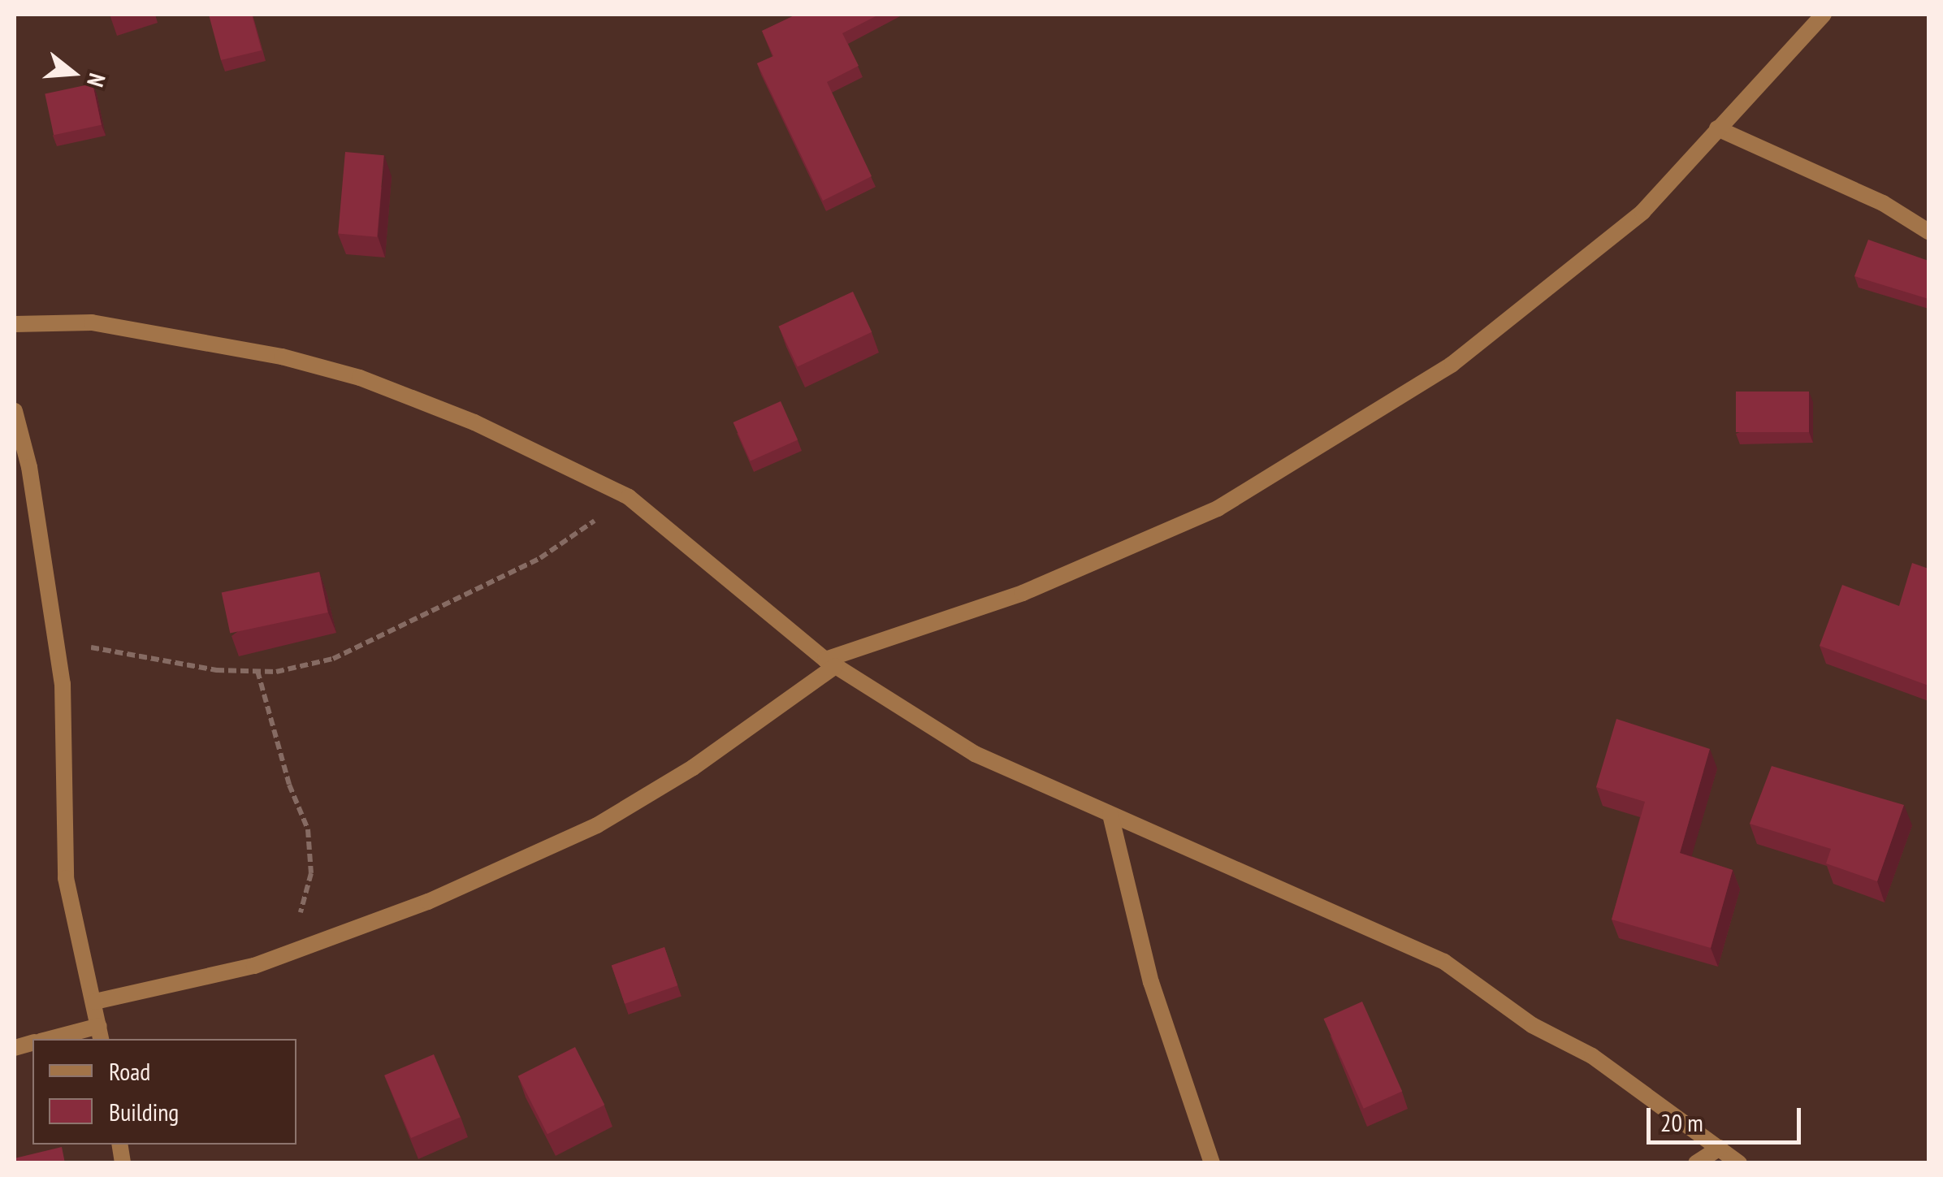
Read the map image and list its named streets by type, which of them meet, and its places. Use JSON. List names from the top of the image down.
{
  "legend": ["Road", "Building"],
  "scale_bar": "20 m",
  "north": "right"
}
